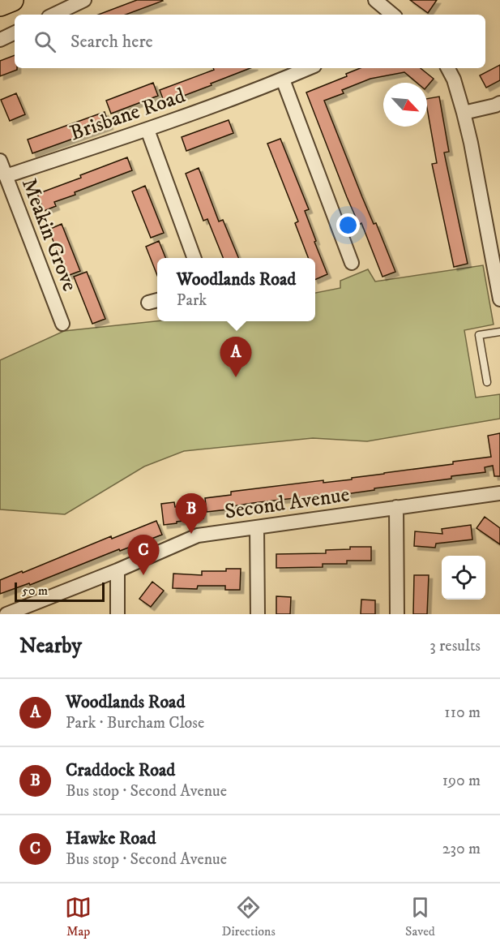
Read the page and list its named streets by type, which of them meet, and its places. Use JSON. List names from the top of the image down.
{
  "streets": {
    "street": ["Brisbane Road", "Meakin Grove", "Second Avenue"]
  },
  "crossings": [
    ["Brisbane Road", "Meakin Grove"]
  ],
  "scale_bar": "50 m",
  "north": "bottom right",
  "page": {
    "search": "Search here",
    "popup": ["Woodlands Road", "Park"],
    "pins": ["A", "B", "C"],
    "scale": "50 m",
    "heading": ["Nearby", "3 results"],
    "list": [
      {
        "mark": "A",
        "name": "Woodlands Road",
        "note": "Park · Burcham Close",
        "value": "110 m"
      },
      {
        "mark": "B",
        "name": "Craddock Road",
        "note": "Bus stop · Second Avenue",
        "value": "190 m"
      },
      {
        "mark": "C",
        "name": "Hawke Road",
        "note": "Bus stop · Second Avenue",
        "value": "230 m"
      }
    ],
    "nav": ["Map", "Directions", "Saved"]
  }
}
